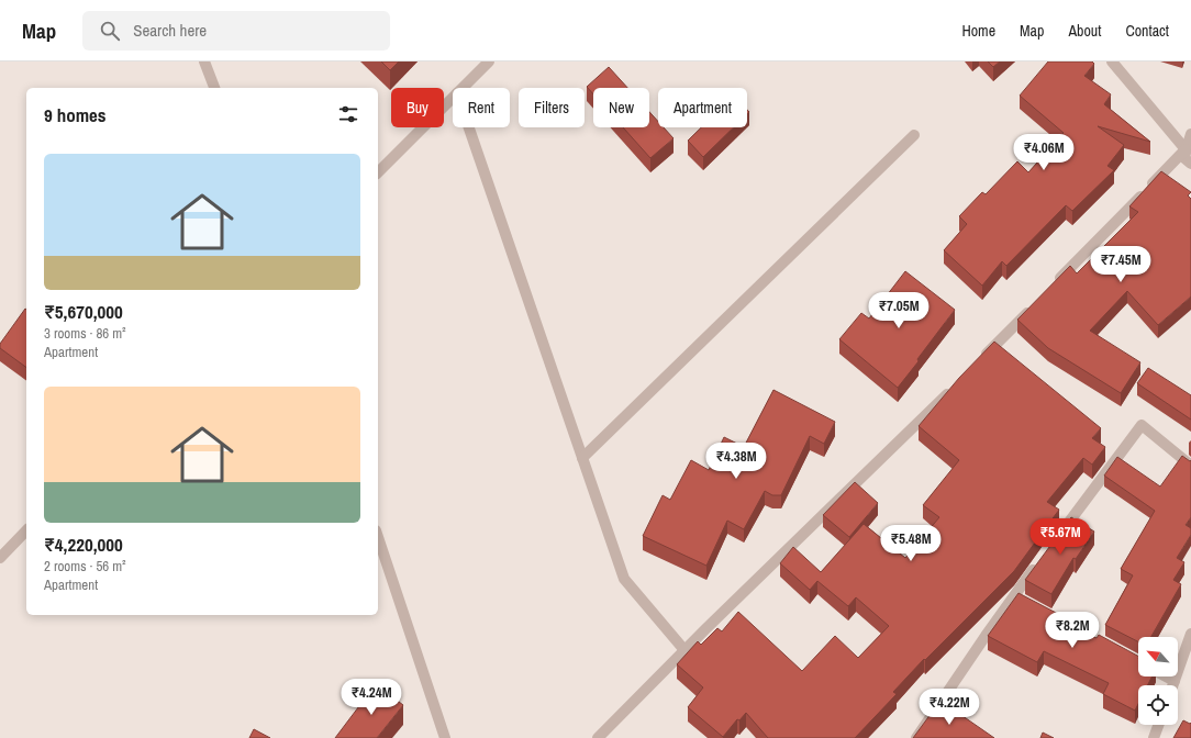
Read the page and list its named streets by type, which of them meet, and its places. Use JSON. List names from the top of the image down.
{
  "north": "top left",
  "page": {
    "header": "Map",
    "search": "Search here",
    "nav": [
      "Home",
      "Map",
      "About",
      "Contact"
    ],
    "chip": [
      "Buy",
      "Rent",
      "Filters",
      "New",
      "Apartment"
    ],
    "heading": "9 homes",
    "price": [
      "₹4.06M",
      "₹7.45M",
      "₹7.05M",
      "₹4.38M",
      "₹5.67M",
      "₹5.48M",
      "₹8.2M",
      "₹4.24M",
      "₹4.22M"
    ],
    "list": [
      {
        "name": "₹5,670,000",
        "note": "3 rooms · 86 m² · Apartment"
      },
      {
        "name": "₹4,220,000",
        "note": "2 rooms · 56 m² · Apartment"
      }
    ]
  }
}
